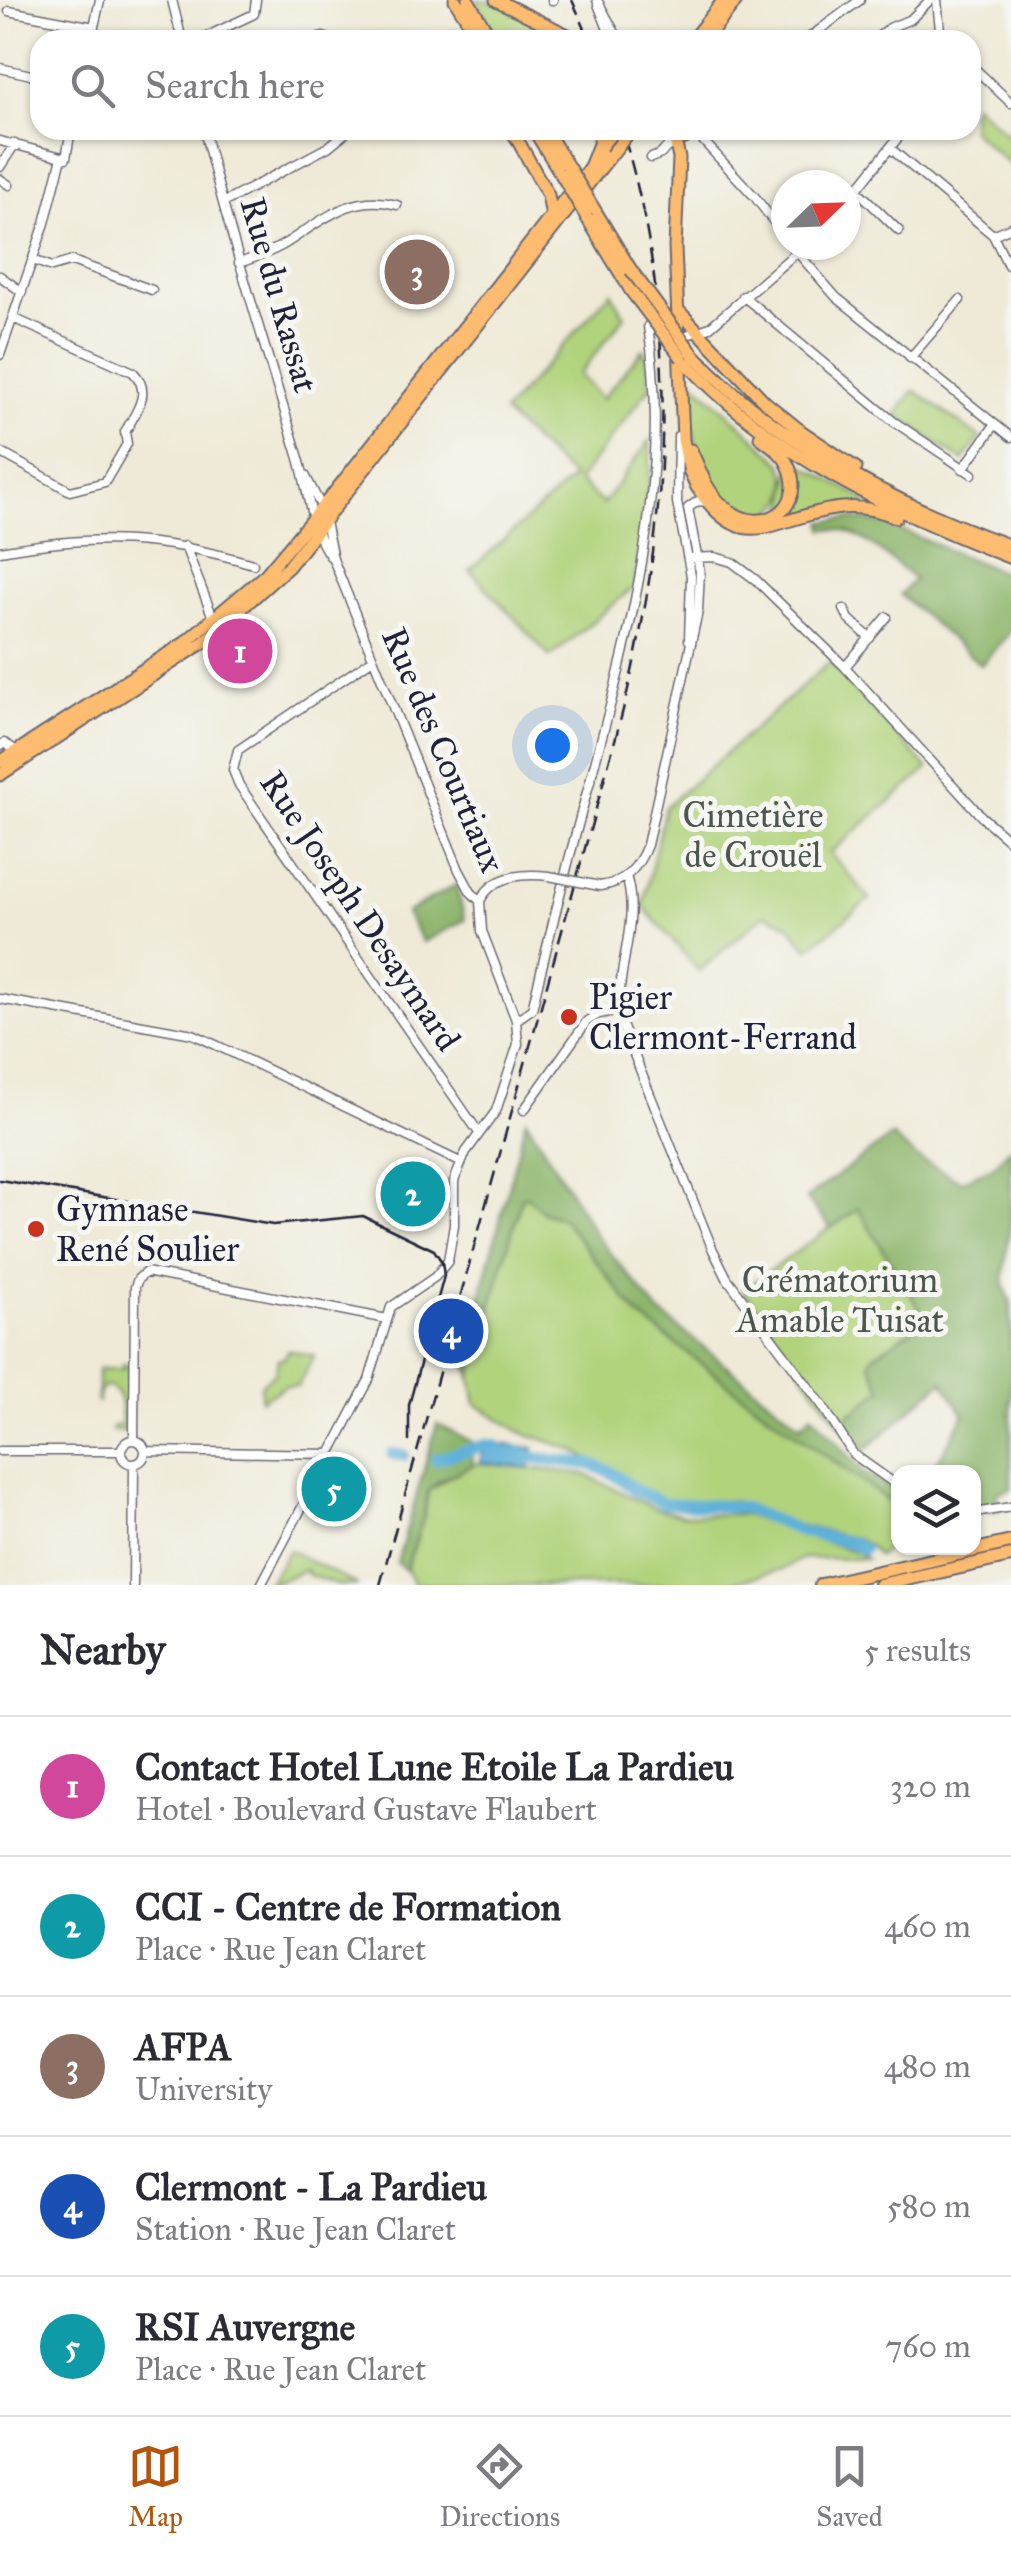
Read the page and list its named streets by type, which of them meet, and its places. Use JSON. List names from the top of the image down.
{
  "streets": {
    "street": ["Rue du Rassat", "Rue des Courtiaux", "Rue Joseph Desaymard"]
  },
  "crossings": [
    ["Rue du Rassat", "Rue des Courtiaux"],
    ["Rue des Courtiaux", "Rue Joseph Desaymard"]
  ],
  "parks": ["Cimetière de Crouël", "Crématorium Amable Tuisat"],
  "places": ["Pigier Clermont-Ferrand", "Gymnase René Soulier"],
  "north": "top right",
  "page": {
    "search": "Search here",
    "pins": [
      "3",
      "1",
      "2",
      "4",
      "5"
    ],
    "heading": ["Nearby", "5 results"],
    "list": [
      {
        "mark": "1",
        "name": "Contact Hotel Lune Etoile La Pardieu",
        "note": "Hotel · Boulevard Gustave Flaubert",
        "value": "320 m"
      },
      {
        "mark": "2",
        "name": "CCI - Centre de Formation",
        "note": "Place · Rue Jean Claret",
        "value": "460 m"
      },
      {
        "mark": "3",
        "name": "AFPA",
        "note": "University",
        "value": "480 m"
      },
      {
        "mark": "4",
        "name": "Clermont - La Pardieu",
        "note": "Station · Rue Jean Claret",
        "value": "580 m"
      },
      {
        "mark": "5",
        "name": "RSI Auvergne",
        "note": "Place · Rue Jean Claret",
        "value": "760 m"
      }
    ],
    "nav": ["Map", "Directions", "Saved"]
  }
}
